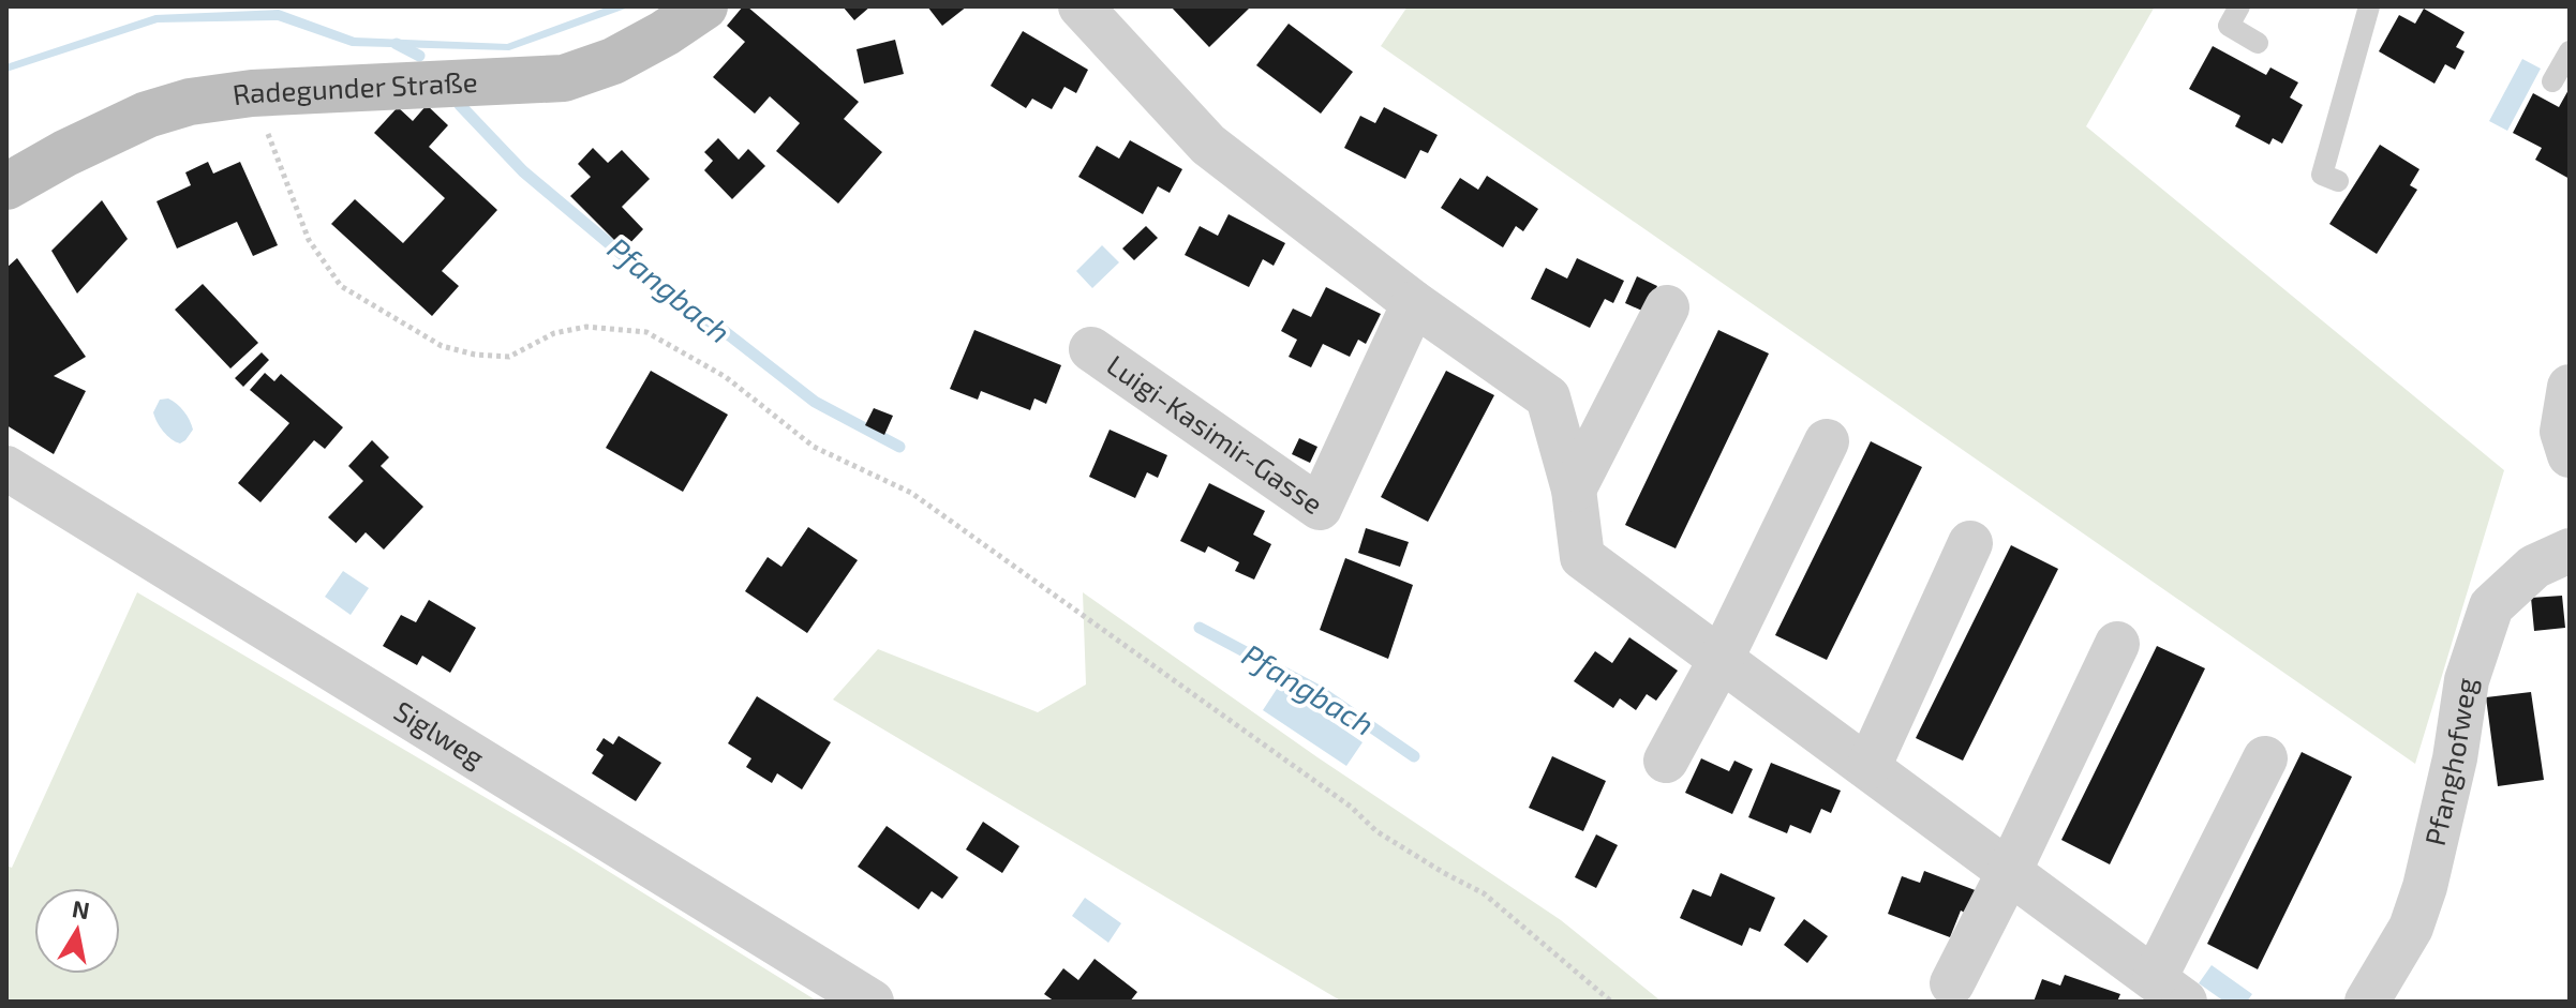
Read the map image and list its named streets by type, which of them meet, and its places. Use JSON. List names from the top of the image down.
{
  "streets": {
    "main road": ["Radegunder Straße"],
    "street": ["Luigi-Kasimir-Gasse", "Siglweg", "Pfanghofweg"]
  },
  "water": ["Pfangbach"],
  "north": "top"
}
